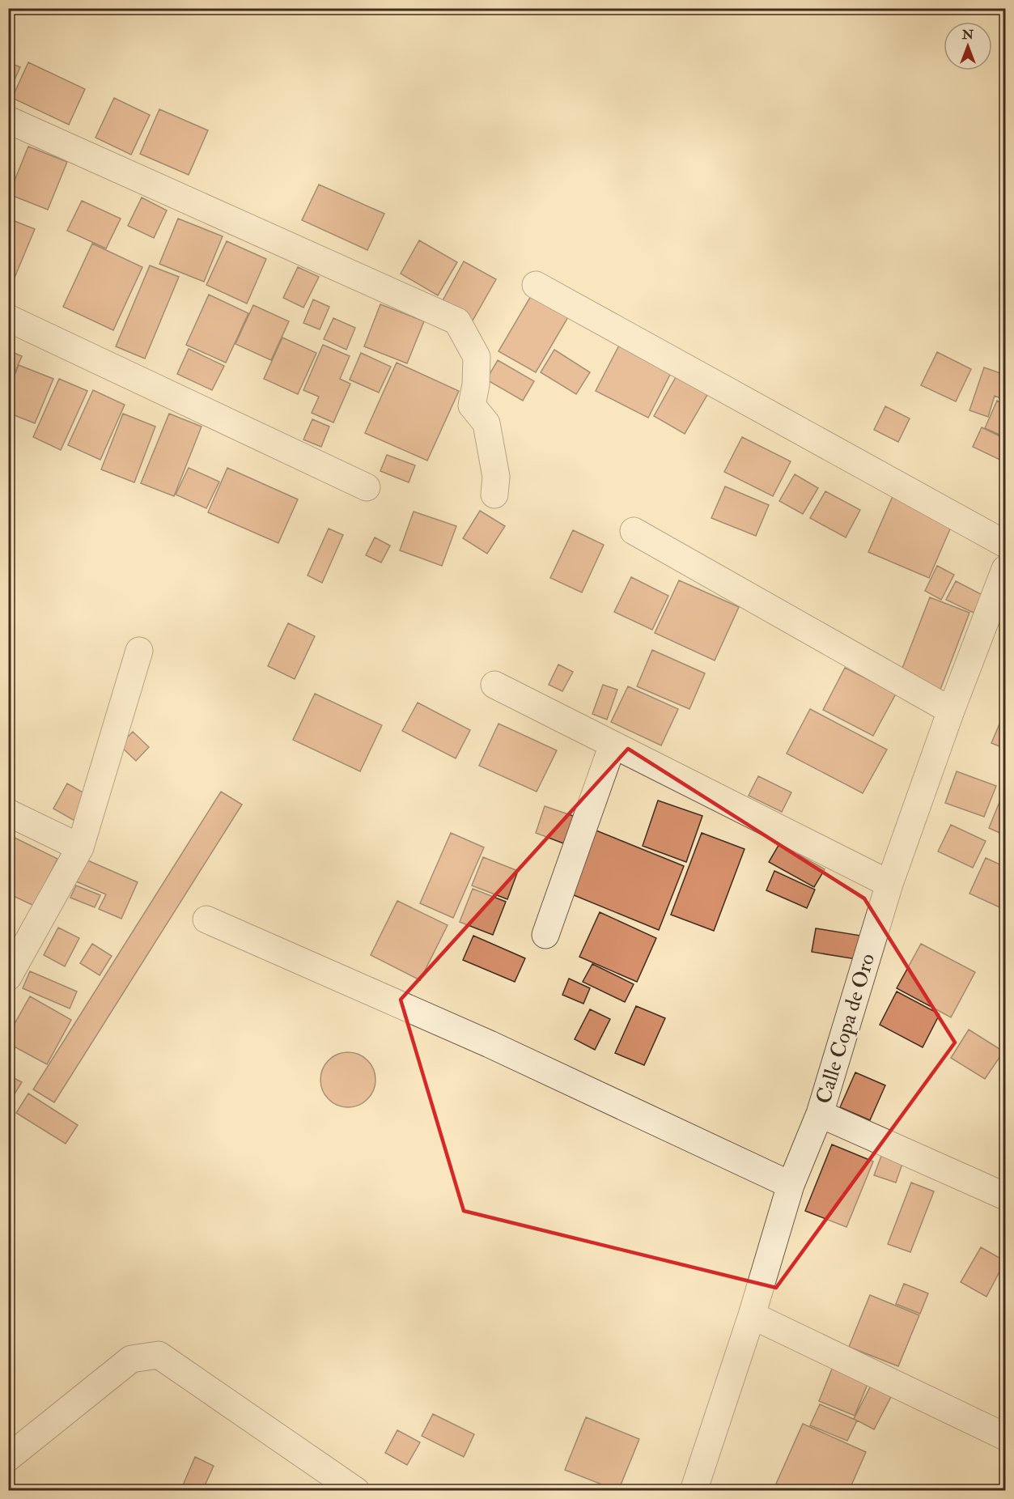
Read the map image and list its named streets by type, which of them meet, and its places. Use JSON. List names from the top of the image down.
{
  "streets": {
    "street": ["Calle Copa de Oro"]
  },
  "north": "top"
}
